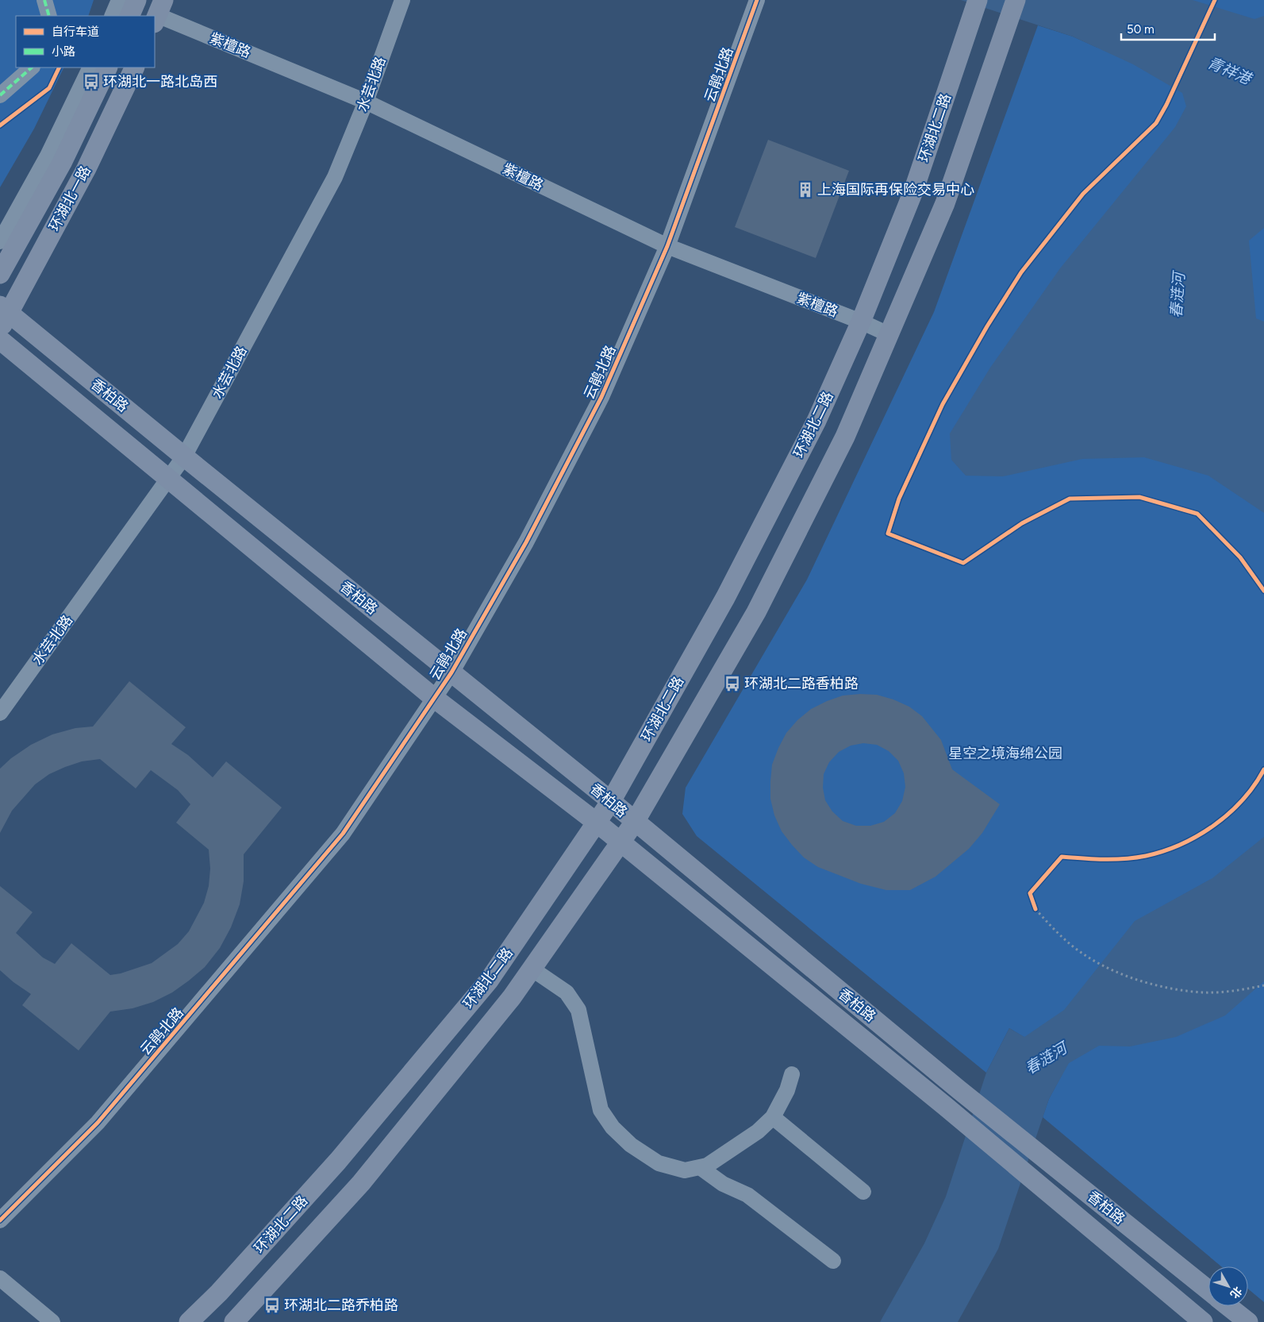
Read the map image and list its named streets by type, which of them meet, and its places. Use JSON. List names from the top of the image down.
{
  "streets": {
    "main road": ["环湖北二路", "环湖北一路", "香柏路"],
    "street": ["紫檀路", "云鹃北路", "水芸北路"]
  },
  "crossings": [
    ["紫檀路", "云鹃北路"],
    ["紫檀路", "水芸北路"],
    ["紫檀路", "环湖北二路"],
    ["云鹃北路", "香柏路"],
    ["水芸北路", "香柏路"],
    ["环湖北二路", "香柏路"],
    ["环湖北一路", "香柏路"]
  ],
  "water": ["青祥港", "春涟河"],
  "parks": ["星空之境海绵公园"],
  "places": {
    "bus stop": ["环湖北一路北岛西", "环湖北二路香柏路", "环湖北二路乔柏路"],
    "building": ["上海国际再保险交易中心"]
  },
  "legend": ["自行车道", "小路"],
  "scale_bar": "50 m",
  "north": "bottom right"
}
